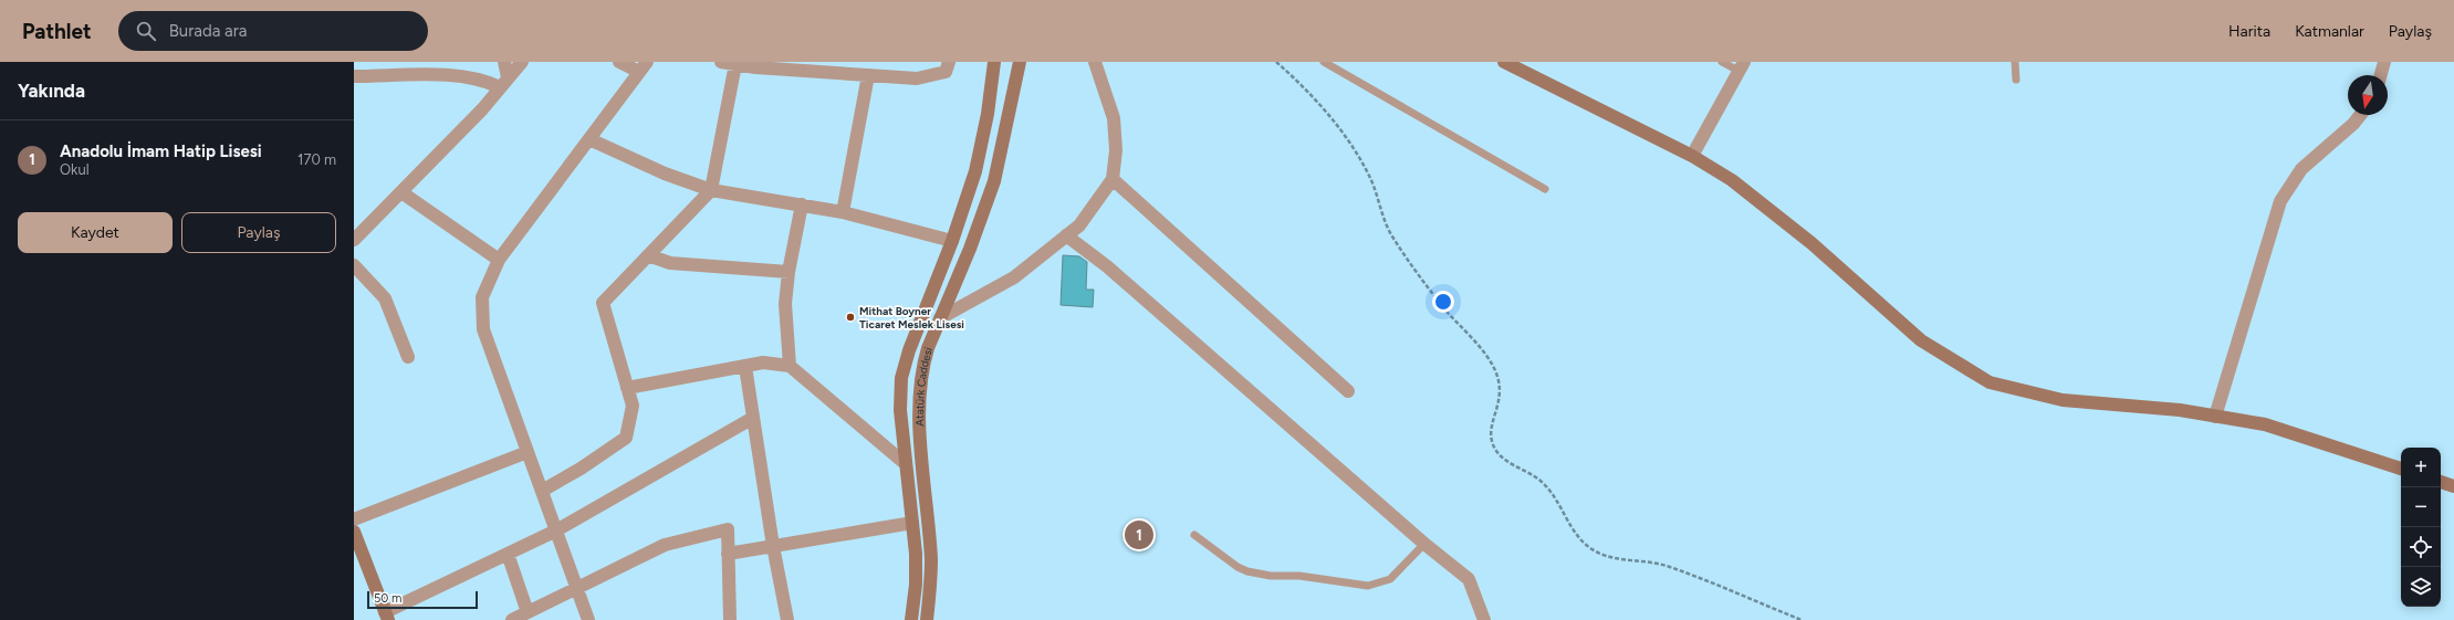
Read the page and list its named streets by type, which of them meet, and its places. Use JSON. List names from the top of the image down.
{
  "streets": {
    "main road": ["Atatürk Caddesi"]
  },
  "places": ["Mithat Boyner Ticaret Meslek Lisesi"],
  "scale_bar": "50 m",
  "north": "bottom",
  "page": {
    "header": "Pathlet",
    "search": "Burada ara",
    "nav": ["Harita", "Katmanlar", "Paylaş"],
    "heading": "Yakında",
    "list": [
      {
        "mark": "1",
        "name": "Anadolu İmam Hatip Lisesi",
        "note": "Okul",
        "value": "170 m"
      }
    ],
    "buttons": ["Kaydet", "Paylaş"],
    "map_buttons": ["+", "−"],
    "pins": "1",
    "scale": "50 m"
  }
}
